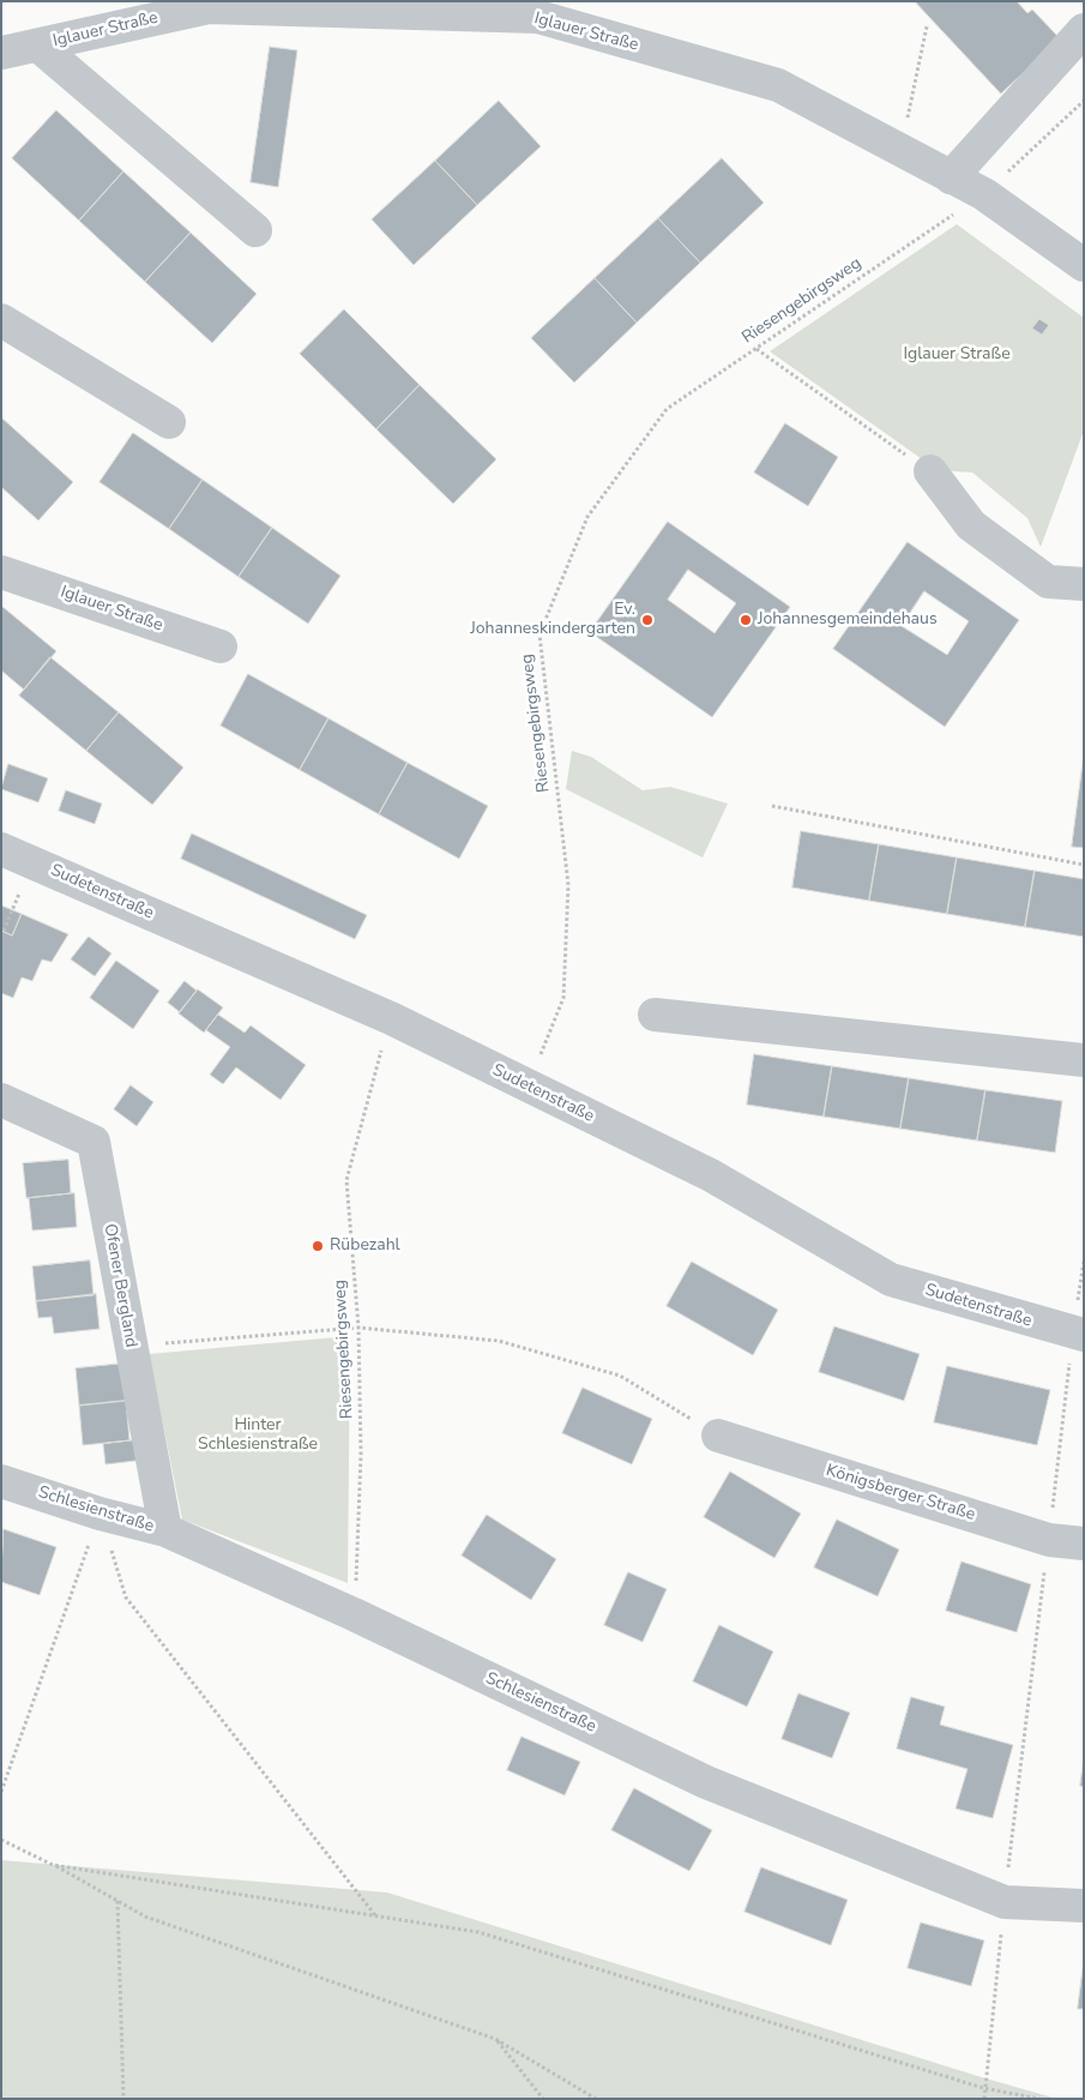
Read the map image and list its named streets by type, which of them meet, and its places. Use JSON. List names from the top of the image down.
{
  "streets": {
    "street": [
      "Iglauer Straße",
      "Sudetenstraße",
      "Ofener Bergland",
      "Königsberger Straße",
      "Schlesienstraße"
    ],
    "path": ["Riesengebirgsweg"]
  },
  "crossings": [
    ["Iglauer Straße", "Riesengebirgsweg"],
    ["Riesengebirgsweg", "Sudetenstraße"],
    ["Riesengebirgsweg", "Schlesienstraße"],
    ["Ofener Bergland", "Schlesienstraße"]
  ],
  "parks": ["Iglauer Straße", "Hinter Schlesienstraße"],
  "places": ["Ev. Johanneskindergarten", "Johannesgemeindehaus", "Rübezahl"]
}
